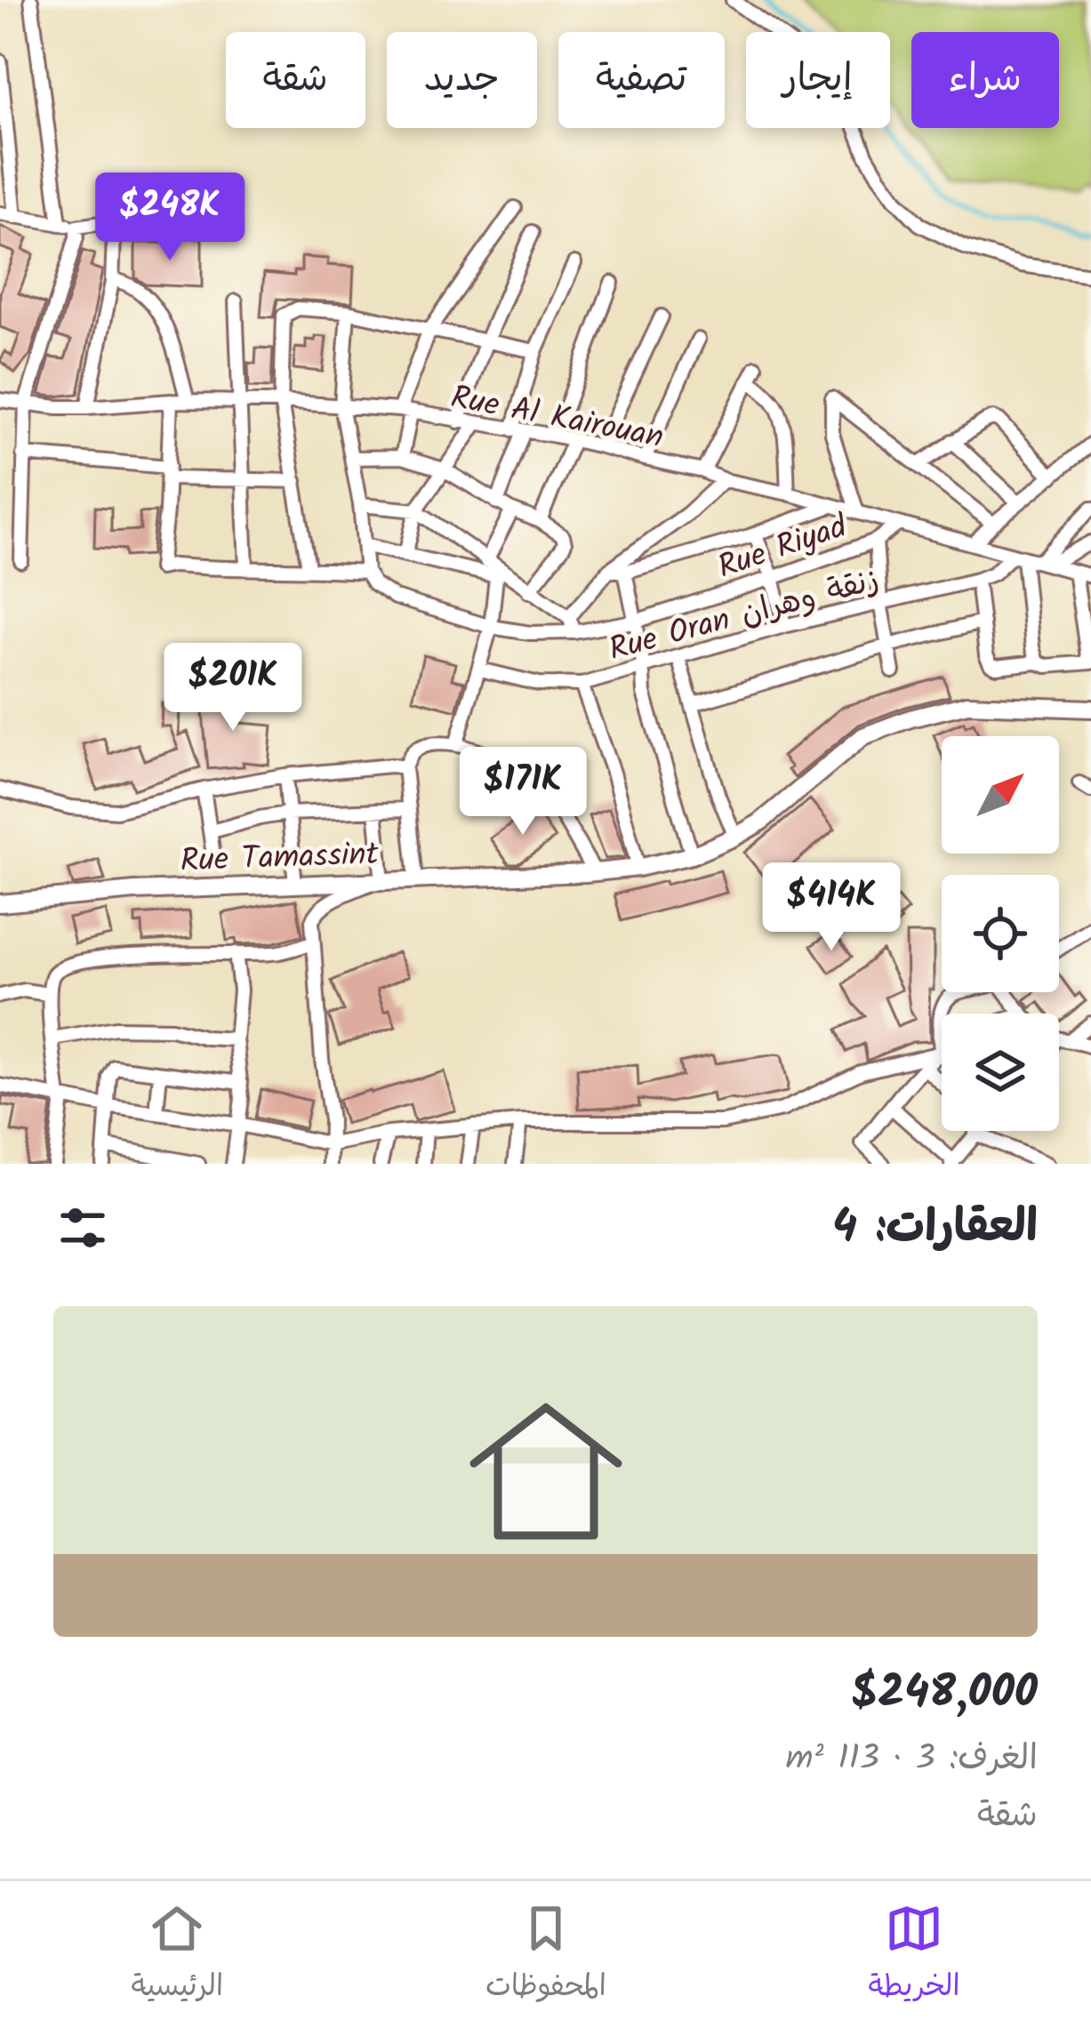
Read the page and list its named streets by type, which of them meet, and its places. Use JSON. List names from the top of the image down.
{
  "streets": {
    "main road": ["Rue Tamassint"],
    "street": ["Rue Al Kairouan", "Rue Riyad", "Rue Oran زنقة وهران"]
  },
  "crossings": [
    ["Rue Al Kairouan", "Rue Riyad"],
    ["Rue Al Kairouan", "Rue Oran زنقة وهران"]
  ],
  "north": "top right",
  "page": {
    "chip": [
      "شراء",
      "إيجار",
      "تصفية",
      "جديد",
      "شقة"
    ],
    "price": [
      "$248K",
      "$201K",
      "$171K",
      "$414K"
    ],
    "heading": "العقارات: 4",
    "list": [
      {
        "name": "$248,000",
        "note": "الغرف: 3 · 113 m² · شقة"
      }
    ],
    "tabs": ["الخريطة", "المحفوظات", "الرئيسية"]
  }
}
